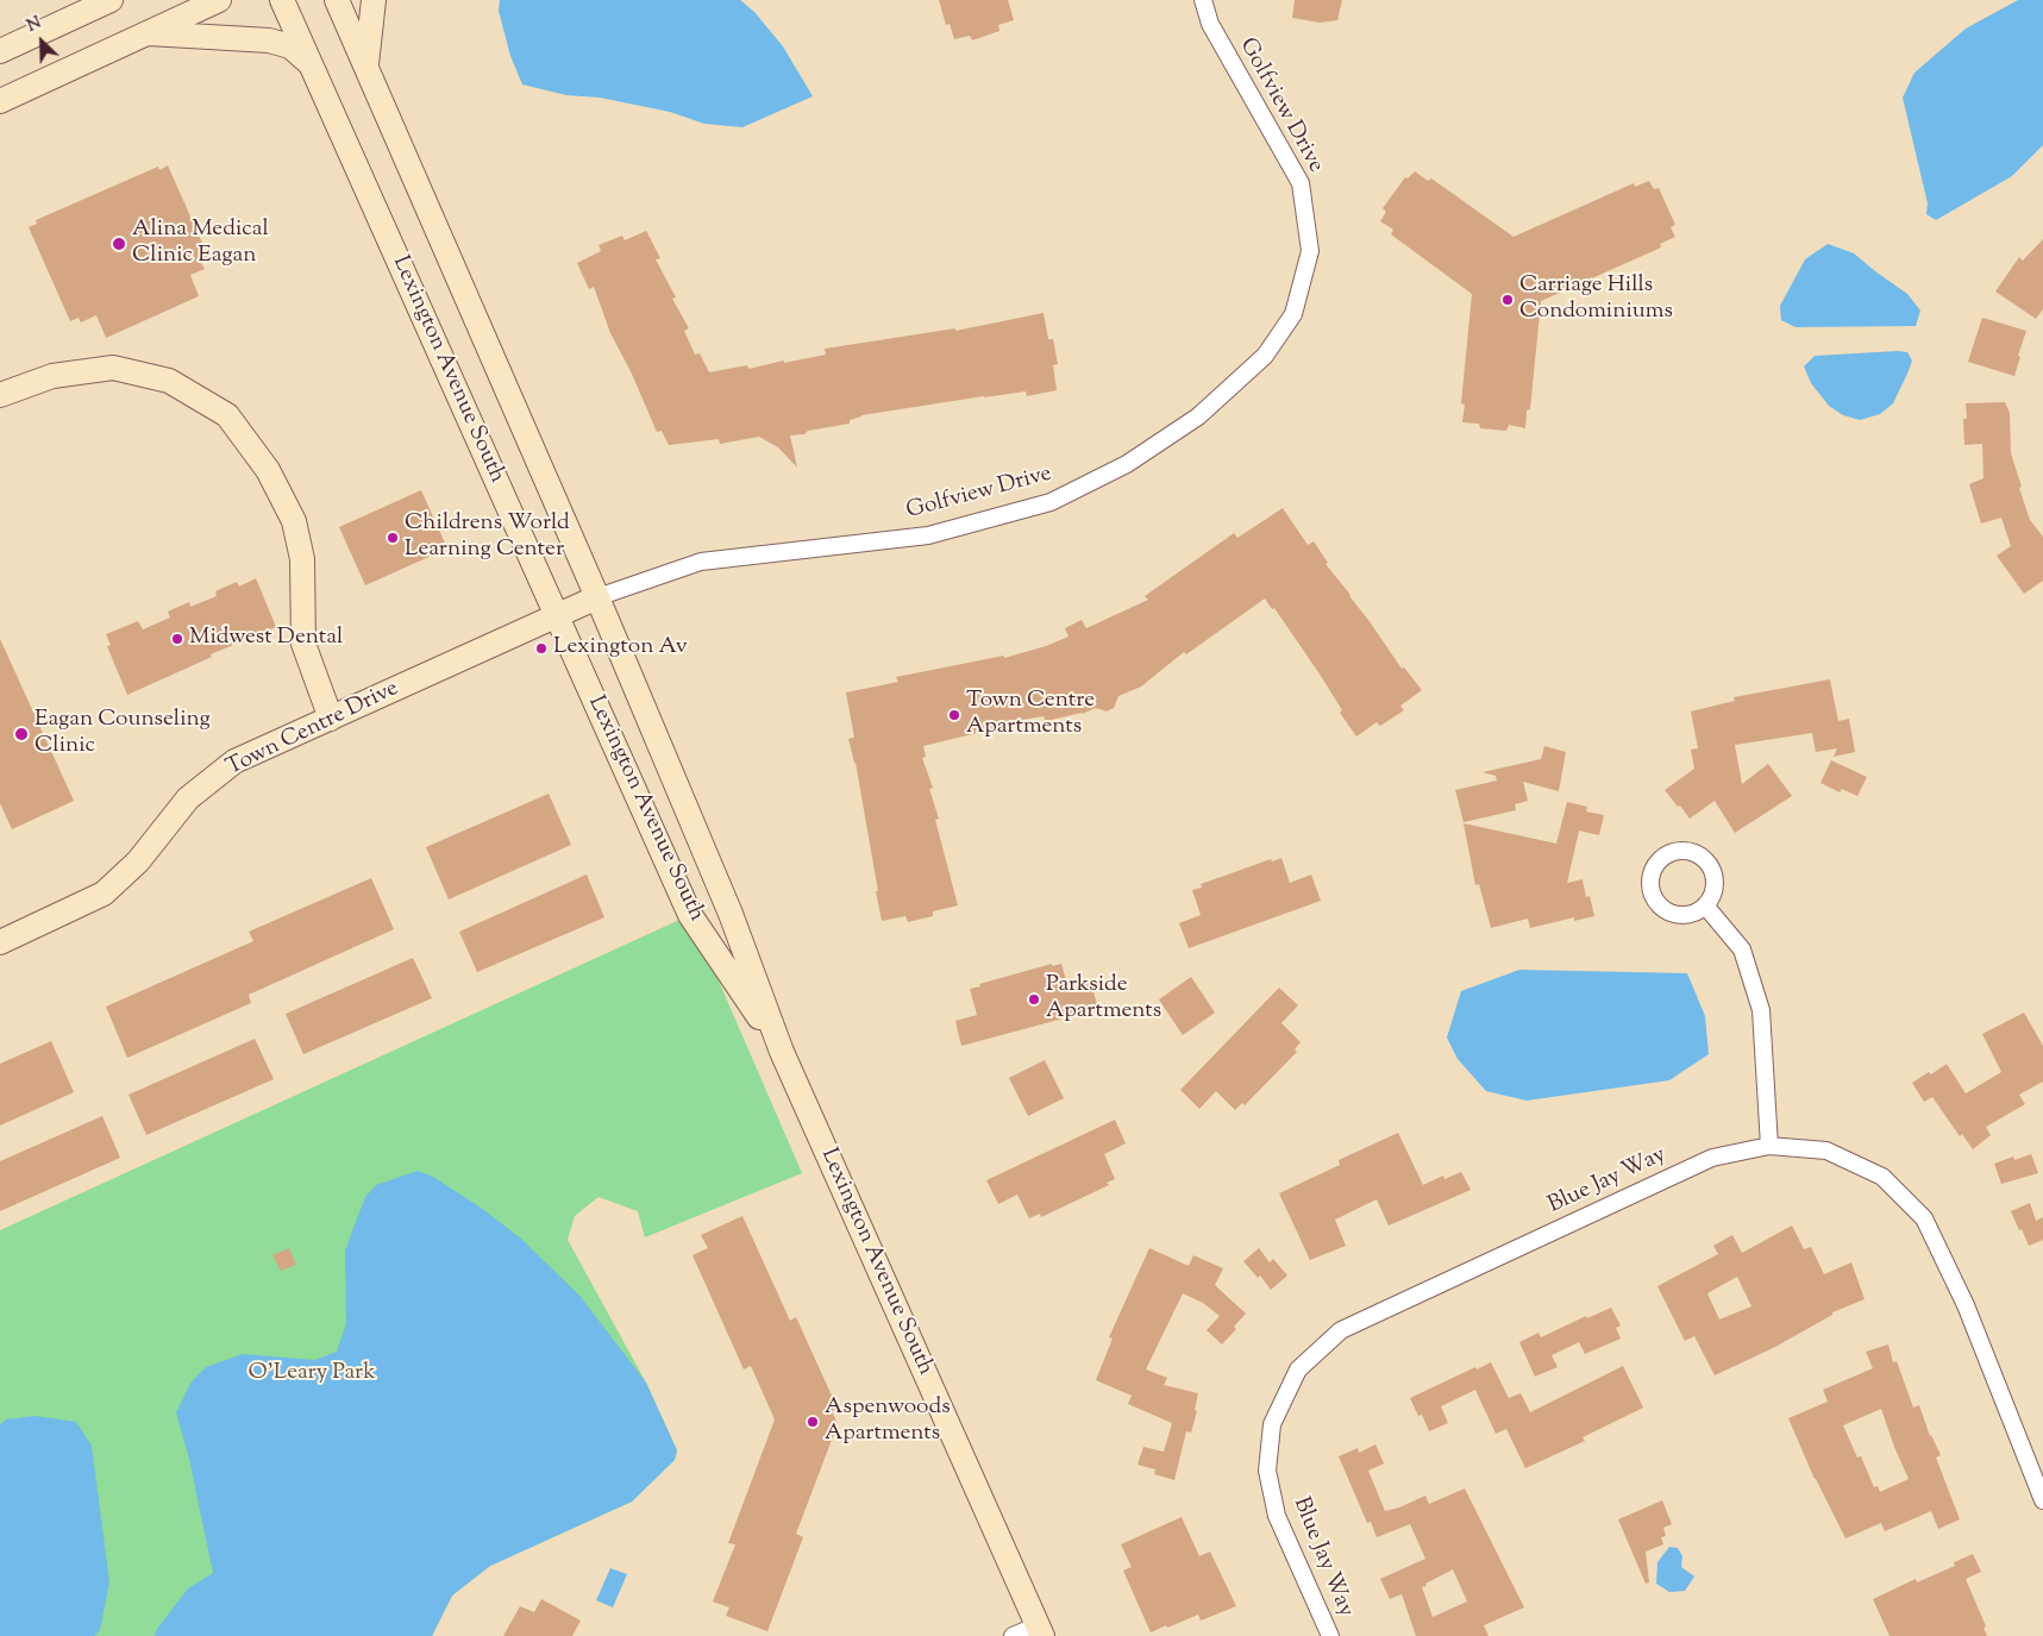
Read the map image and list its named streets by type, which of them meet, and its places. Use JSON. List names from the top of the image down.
{
  "streets": {
    "street": [
      "Golfview Drive",
      "Lexington Avenue South",
      "Town Centre Drive",
      "Blue Jay Way"
    ]
  },
  "crossings": [
    ["Golfview Drive", "Lexington Avenue South"],
    ["Golfview Drive", "Town Centre Drive"],
    ["Lexington Avenue South", "Town Centre Drive"]
  ],
  "parks": ["O'Leary Park"],
  "places": [
    "Alina Medical Clinic Eagan",
    "Carriage Hills Condominiums",
    "Childrens World Learning Center",
    "Midwest Dental",
    "Lexington Av",
    "Town Centre Apartments",
    "Eagan Counseling Clinic",
    "Parkside Apartments",
    "Aspenwoods Apartments"
  ],
  "north": "top left"
}
